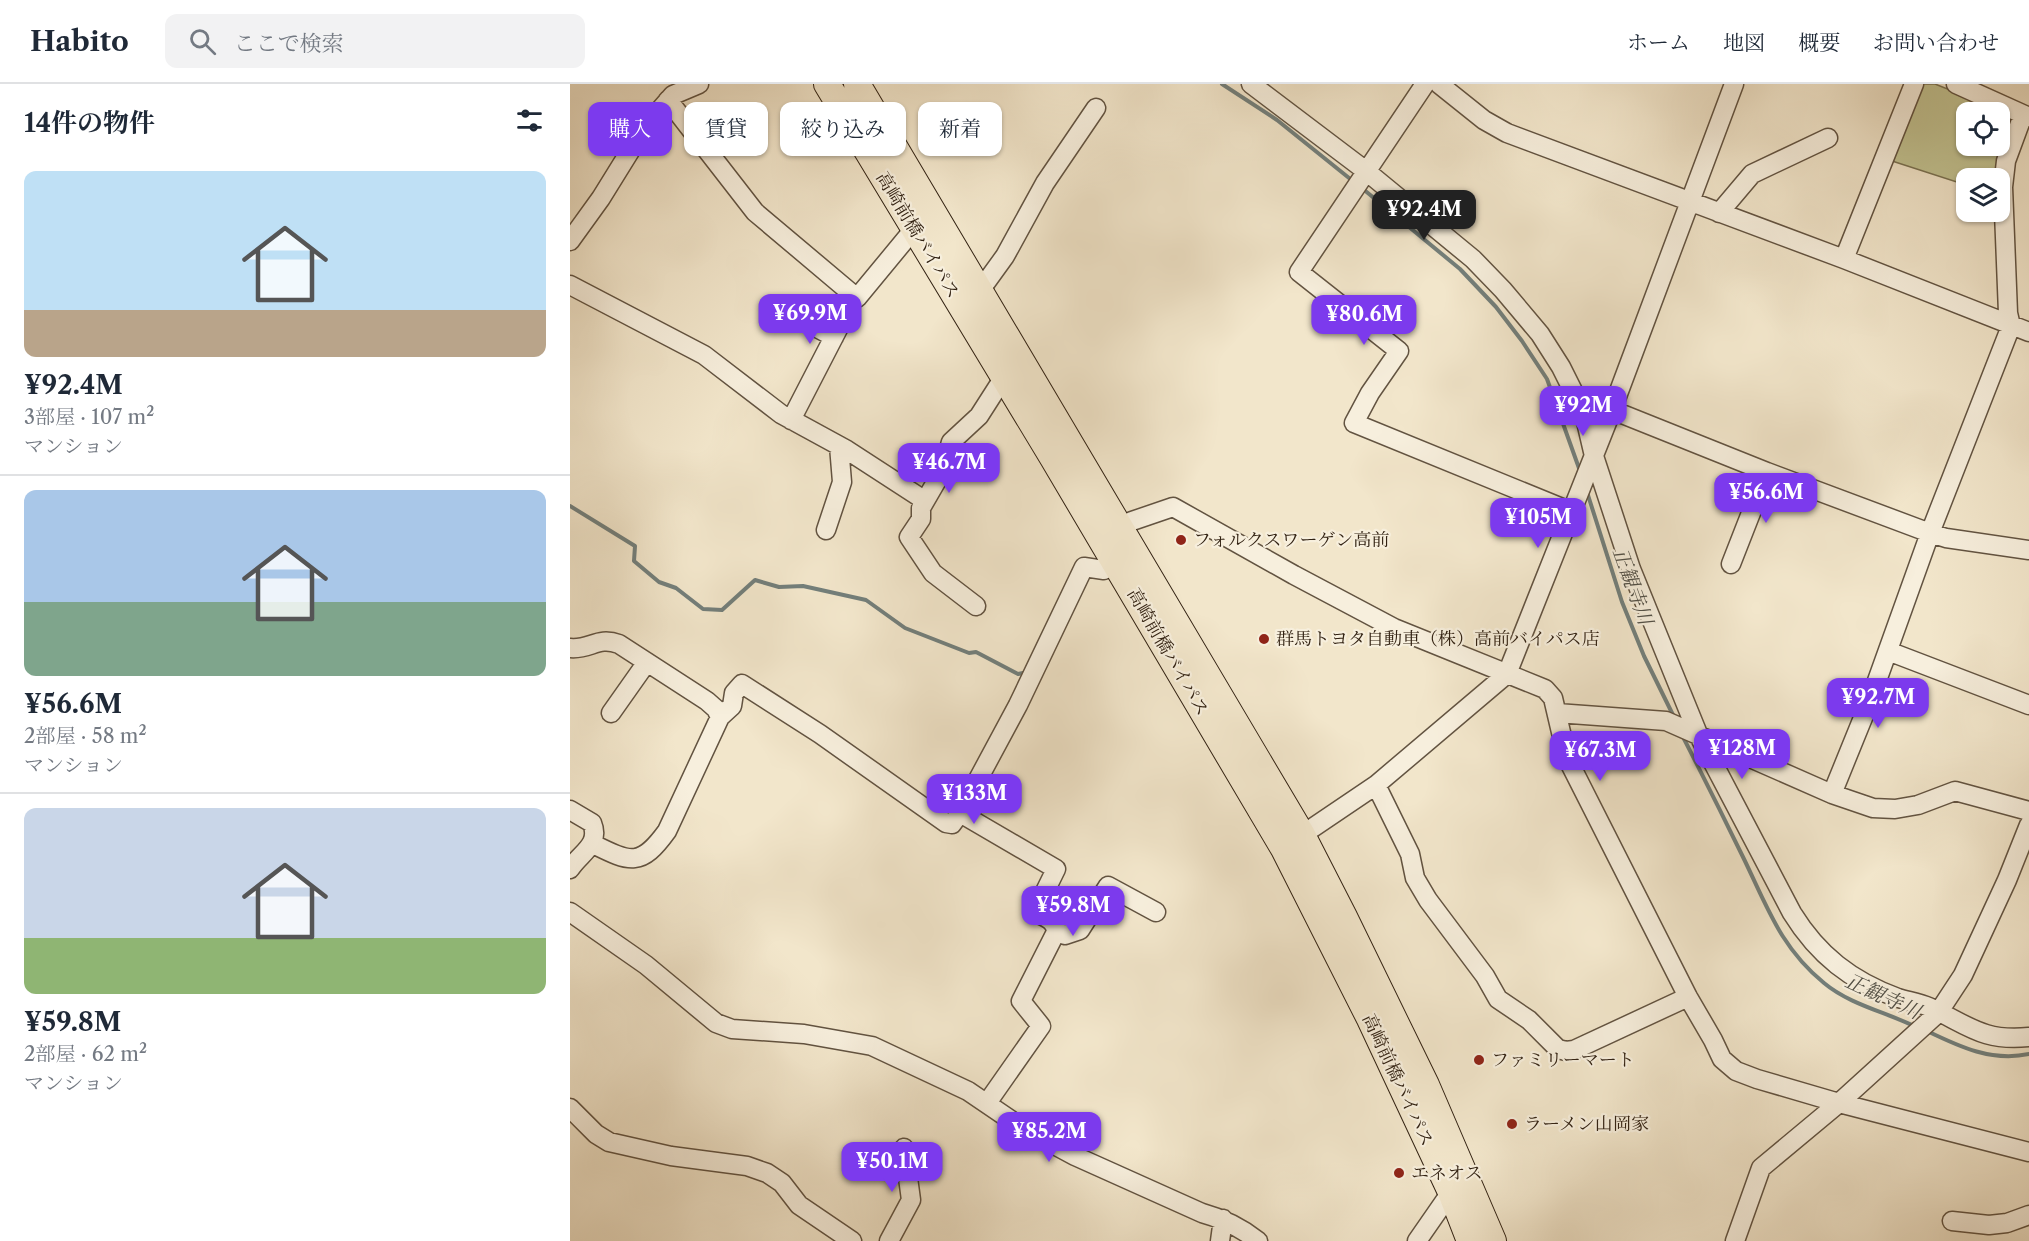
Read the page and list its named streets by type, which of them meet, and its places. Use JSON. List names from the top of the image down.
{
  "streets": {
    "highway": ["高崎前橋バイパス"]
  },
  "water": ["正観寺川"],
  "places": [
    "フォルクスワーゲン高前",
    "群馬トヨタ自動車（株）高前バイパス店",
    "ファミリーマート",
    "ラーメン山岡家",
    "エネオス"
  ],
  "page": {
    "header": "Habito",
    "search": "ここで検索",
    "nav": [
      "ホーム",
      "地図",
      "概要",
      "お問い合わせ"
    ],
    "heading": "14件の物件",
    "chip": [
      "購入",
      "賃貸",
      "絞り込み",
      "新着"
    ],
    "list": [
      {
        "name": "¥92.4M",
        "note": "3部屋 · 107 m² · マンション"
      },
      {
        "name": "¥56.6M",
        "note": "2部屋 · 58 m² · マンション"
      },
      {
        "name": "¥59.8M",
        "note": "2部屋 · 62 m² · マンション"
      }
    ],
    "price": [
      "¥92.4M",
      "¥69.9M",
      "¥80.6M",
      "¥92M",
      "¥46.7M",
      "¥56.6M",
      "¥105M",
      "¥92.7M",
      "¥128M",
      "¥67.3M",
      "¥133M",
      "¥59.8M",
      "¥85.2M",
      "¥50.1M"
    ]
  }
}
